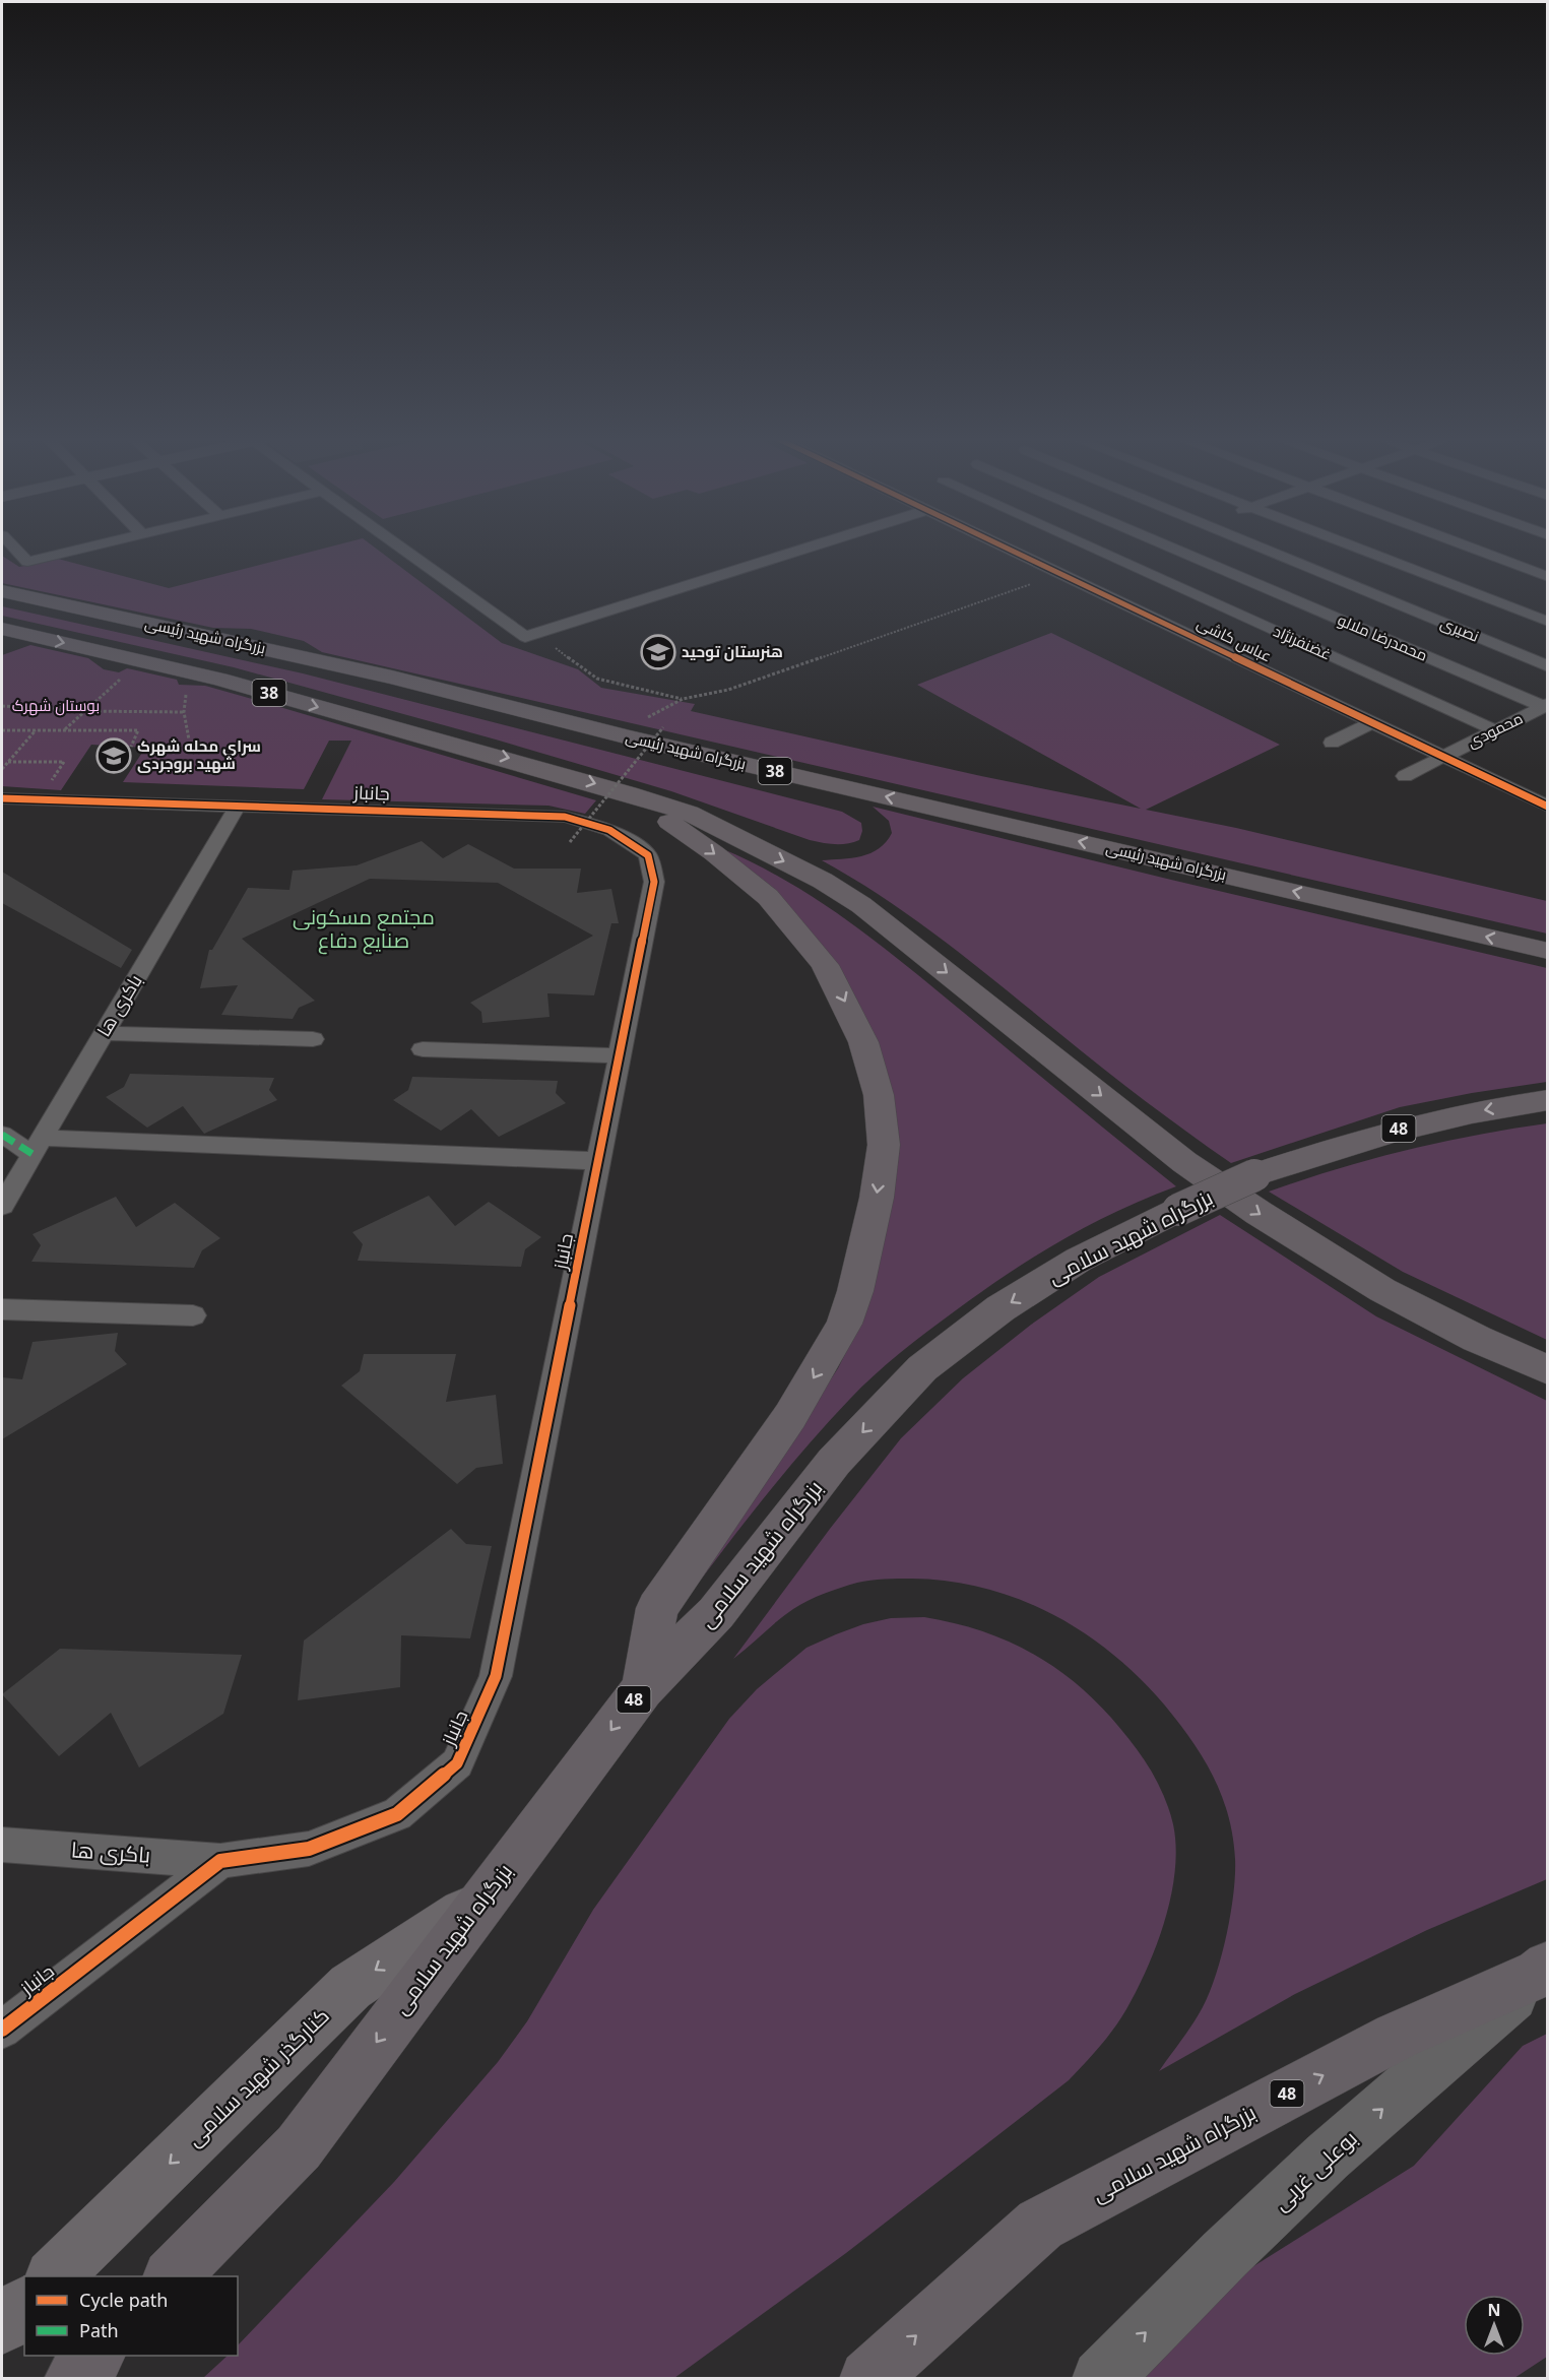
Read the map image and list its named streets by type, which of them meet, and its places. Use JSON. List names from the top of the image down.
{
  "streets": {
    "highway": [
      "بزرگراه شهید رئیسی",
      "38",
      "48",
      "بزرگراه شهید سلامی"
    ],
    "main road": ["کنارگذر شهید سلامی", "بوعلی غربی"],
    "street": [
      "نصیری",
      "محمدرضا ملالو",
      "عباس کاشی",
      "غضنفرنژاد",
      "محمودی",
      "جانباز",
      "باکری ها"
    ]
  },
  "crossings": [
    ["محمدرضا ملالو", "محمودی"],
    ["عباس کاشی", "محمودی"],
    ["غضنفرنژاد", "محمودی"],
    ["جانباز", "باکری ها"],
    ["بزرگراه شهید سلامی", "کنارگذر شهید سلامی"],
    ["بزرگراه شهید سلامی", "بوعلی غربی"]
  ],
  "one_way": ["کنارگذر شهید سلامی", "بوعلی غربی"],
  "districts": ["مجتمع مسکونی صنایع دفاع"],
  "parks": ["بوستان شهرک"],
  "places": {
    "school or university": ["هنرستان توحید", "سرای محله شهرک شهید بروجردی"]
  },
  "legend": ["Cycle path", "Path"],
  "north": "top"
}
